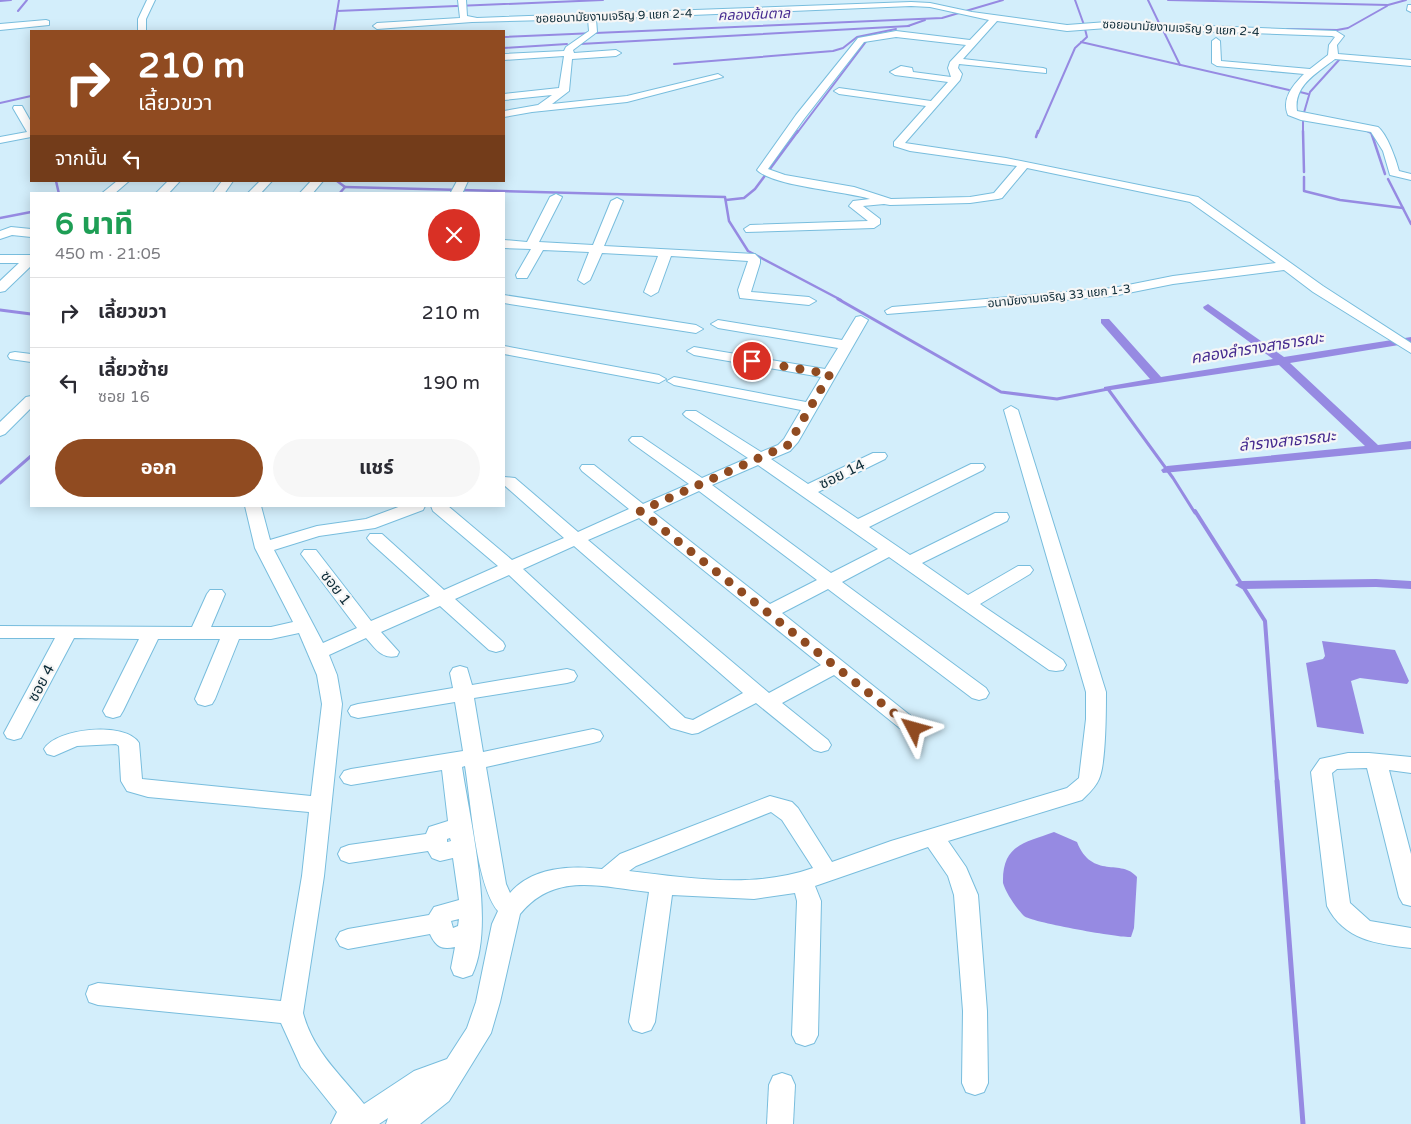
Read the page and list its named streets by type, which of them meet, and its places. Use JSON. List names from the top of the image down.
{
  "streets": {
    "street": [
      "ซอยอนามัยงามเจริญ 9 แยก 2-4",
      "อนามัยงามเจริญ 33 แยก 1-3",
      "ซอย 14",
      "ซอย 1",
      "ซอย 4"
    ]
  },
  "water": ["คลองต้นตาล", "คลองลำรางสาธารณะ", "ลำรางสาธารณะ"],
  "page": {
    "turn": ["210 m", "เลี้ยวขวา"],
    "then": "จากนั้น",
    "heading": ["6 นาที", "450 m · 21:05"],
    "list": [
      {
        "name": "เลี้ยวขวา",
        "value": "210 m"
      },
      {
        "name": "เลี้ยวซ้าย",
        "note": "ซอย 16",
        "value": "190 m"
      }
    ],
    "buttons": ["ออก", "แชร์"]
  }
}
